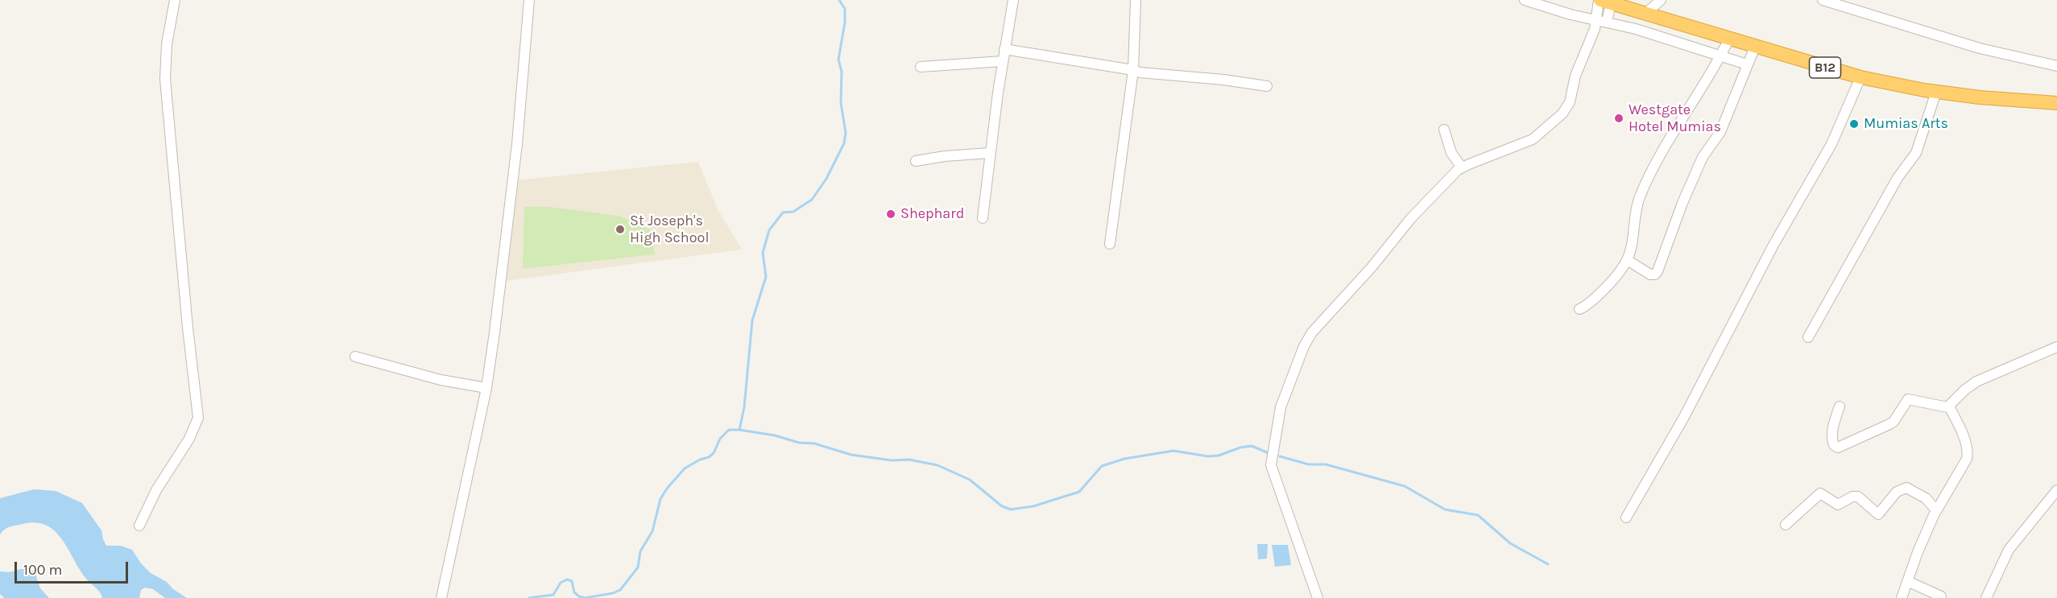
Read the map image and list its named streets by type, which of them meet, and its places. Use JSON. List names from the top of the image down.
{
  "streets": {
    "highway": ["B12"]
  },
  "places": [
    "Westgate Hotel Mumias",
    "Mumias Arts",
    "Shephard",
    "St Joseph's High School"
  ],
  "scale_bar": "100 m"
}
